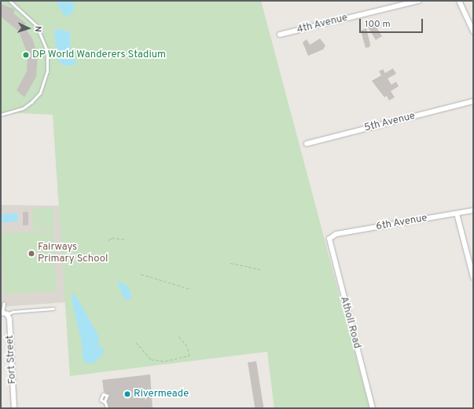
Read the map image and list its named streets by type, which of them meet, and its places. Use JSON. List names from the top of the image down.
{
  "streets": {
    "street": [
      "4th Avenue",
      "5th Avenue",
      "6th Avenue",
      "Atholl Road",
      "Fort Street"
    ]
  },
  "crossings": [
    ["6th Avenue", "Atholl Road"]
  ],
  "places": ["DP World Wanderers Stadium", "Fairways Primary School", "Rivermeade"],
  "scale_bar": "100 m",
  "north": "right"
}
